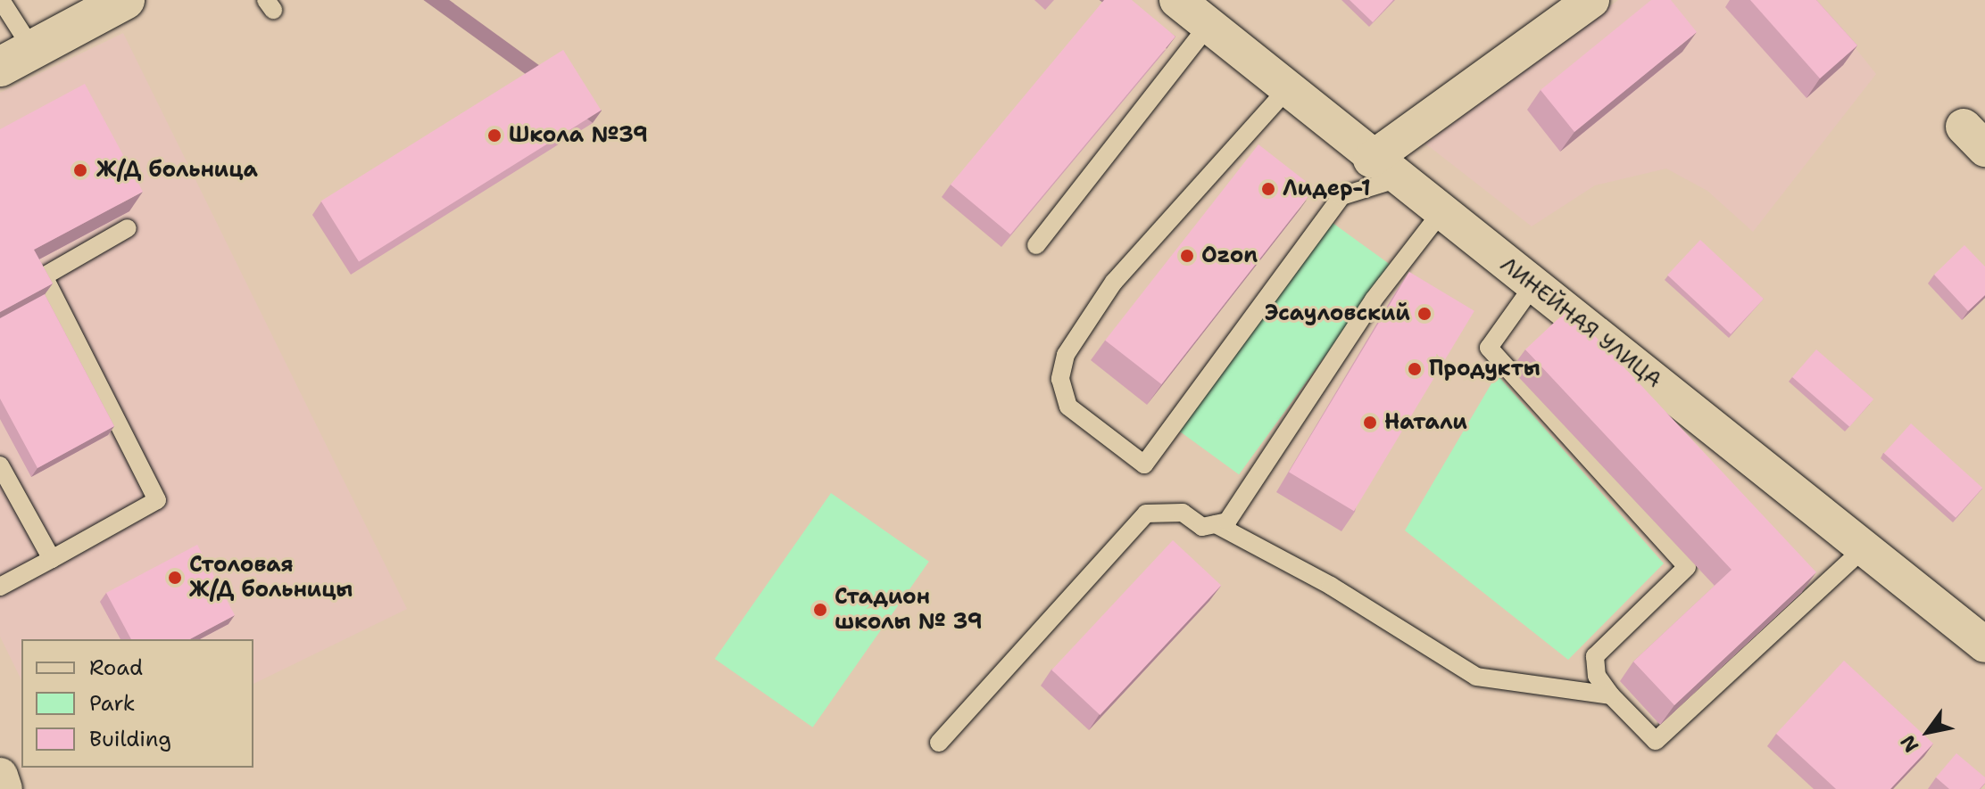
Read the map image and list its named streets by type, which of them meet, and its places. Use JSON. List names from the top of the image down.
{
  "streets": {
    "street": ["ЛИНЕЙНАЯ УЛИЦА"]
  },
  "places": [
    "Школа №39",
    "Ж/Д больница",
    "Лидер-1",
    "Ozon",
    "Эсауловский",
    "Продукты",
    "Натали",
    "Столовая Ж/Д больницы",
    "Стадион школы № 39"
  ],
  "legend": ["Road", "Park", "Building"],
  "north": "bottom left"
}
